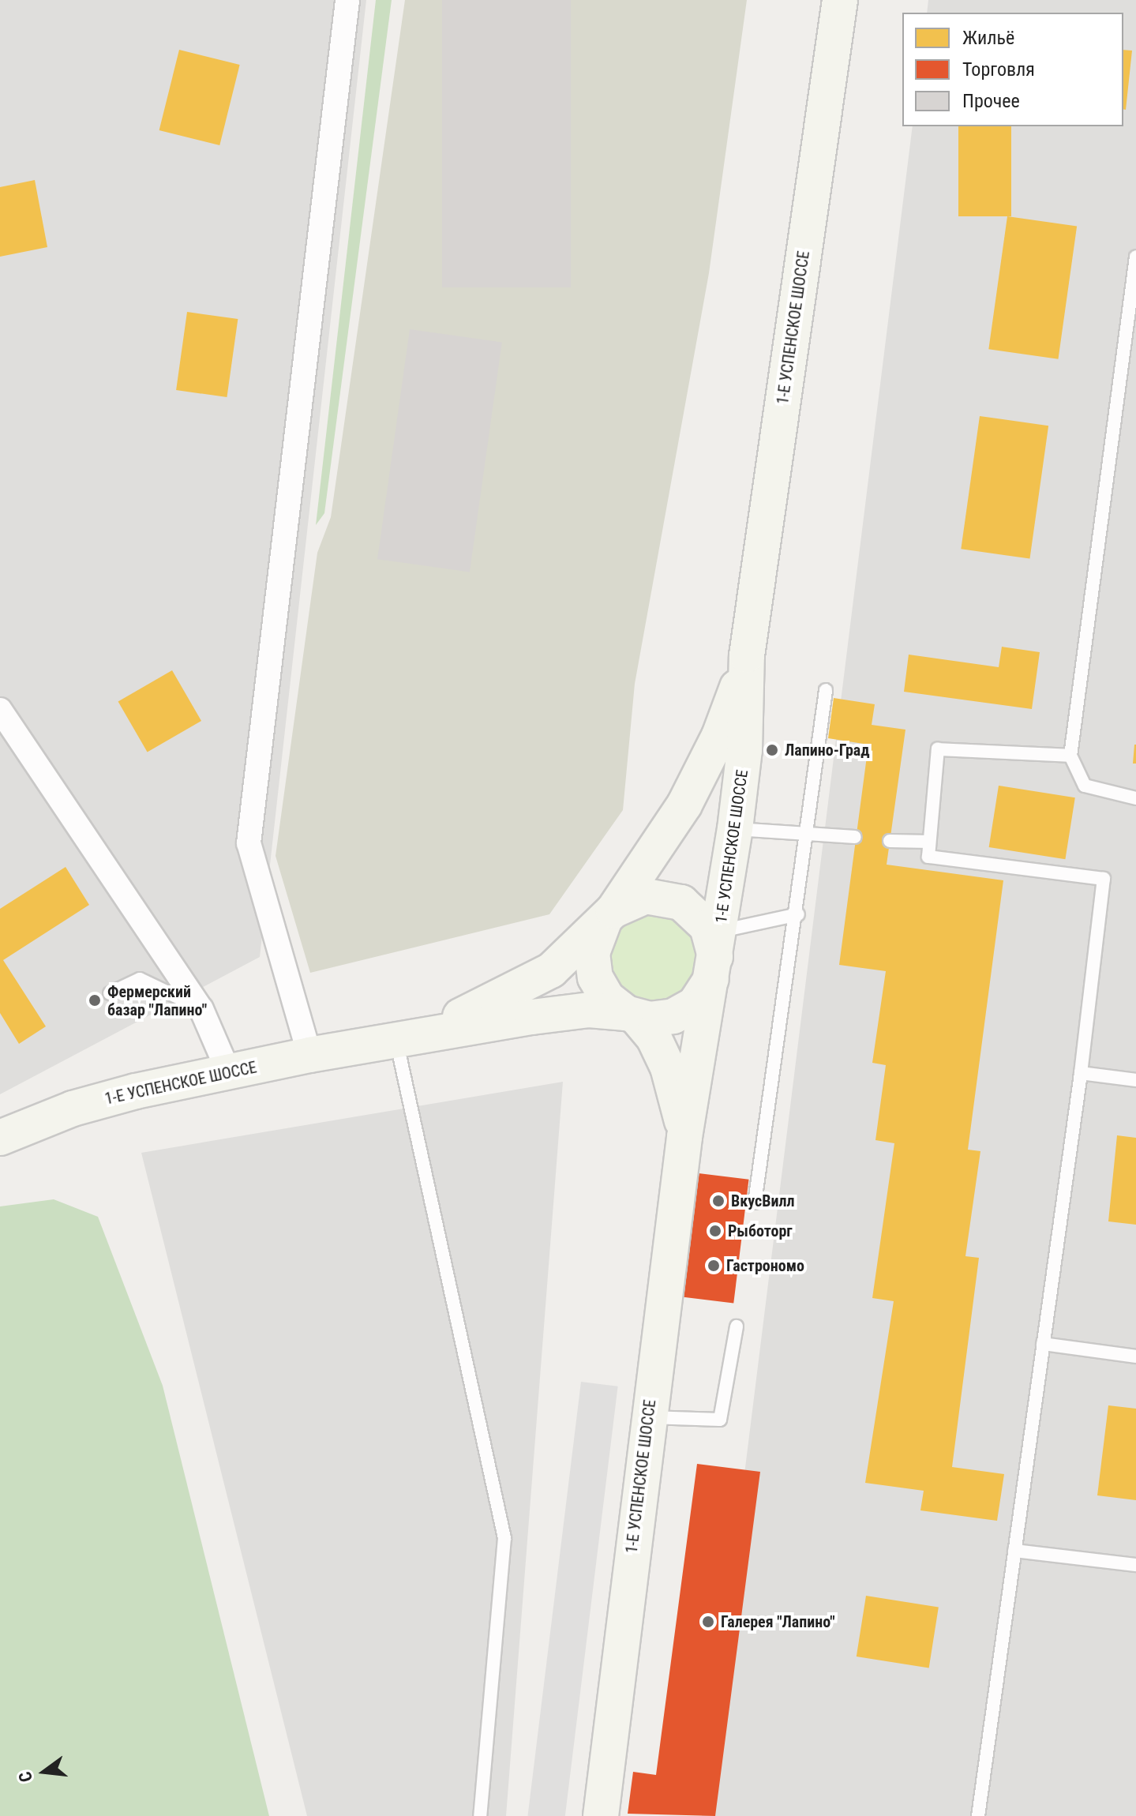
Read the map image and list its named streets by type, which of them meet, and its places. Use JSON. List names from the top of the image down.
{
  "streets": {
    "main road": ["1-Е УСПЕНСКОЕ ШОССЕ"]
  },
  "places": [
    "Лапино-Град",
    "Фермерский базар \"Лапино\"",
    "ВкусВилл",
    "Рыботорг",
    "Гастрономо",
    "Галерея \"Лапино\""
  ],
  "legend": ["Жильё", "Торговля", "Прочее"],
  "north": "left"
}
